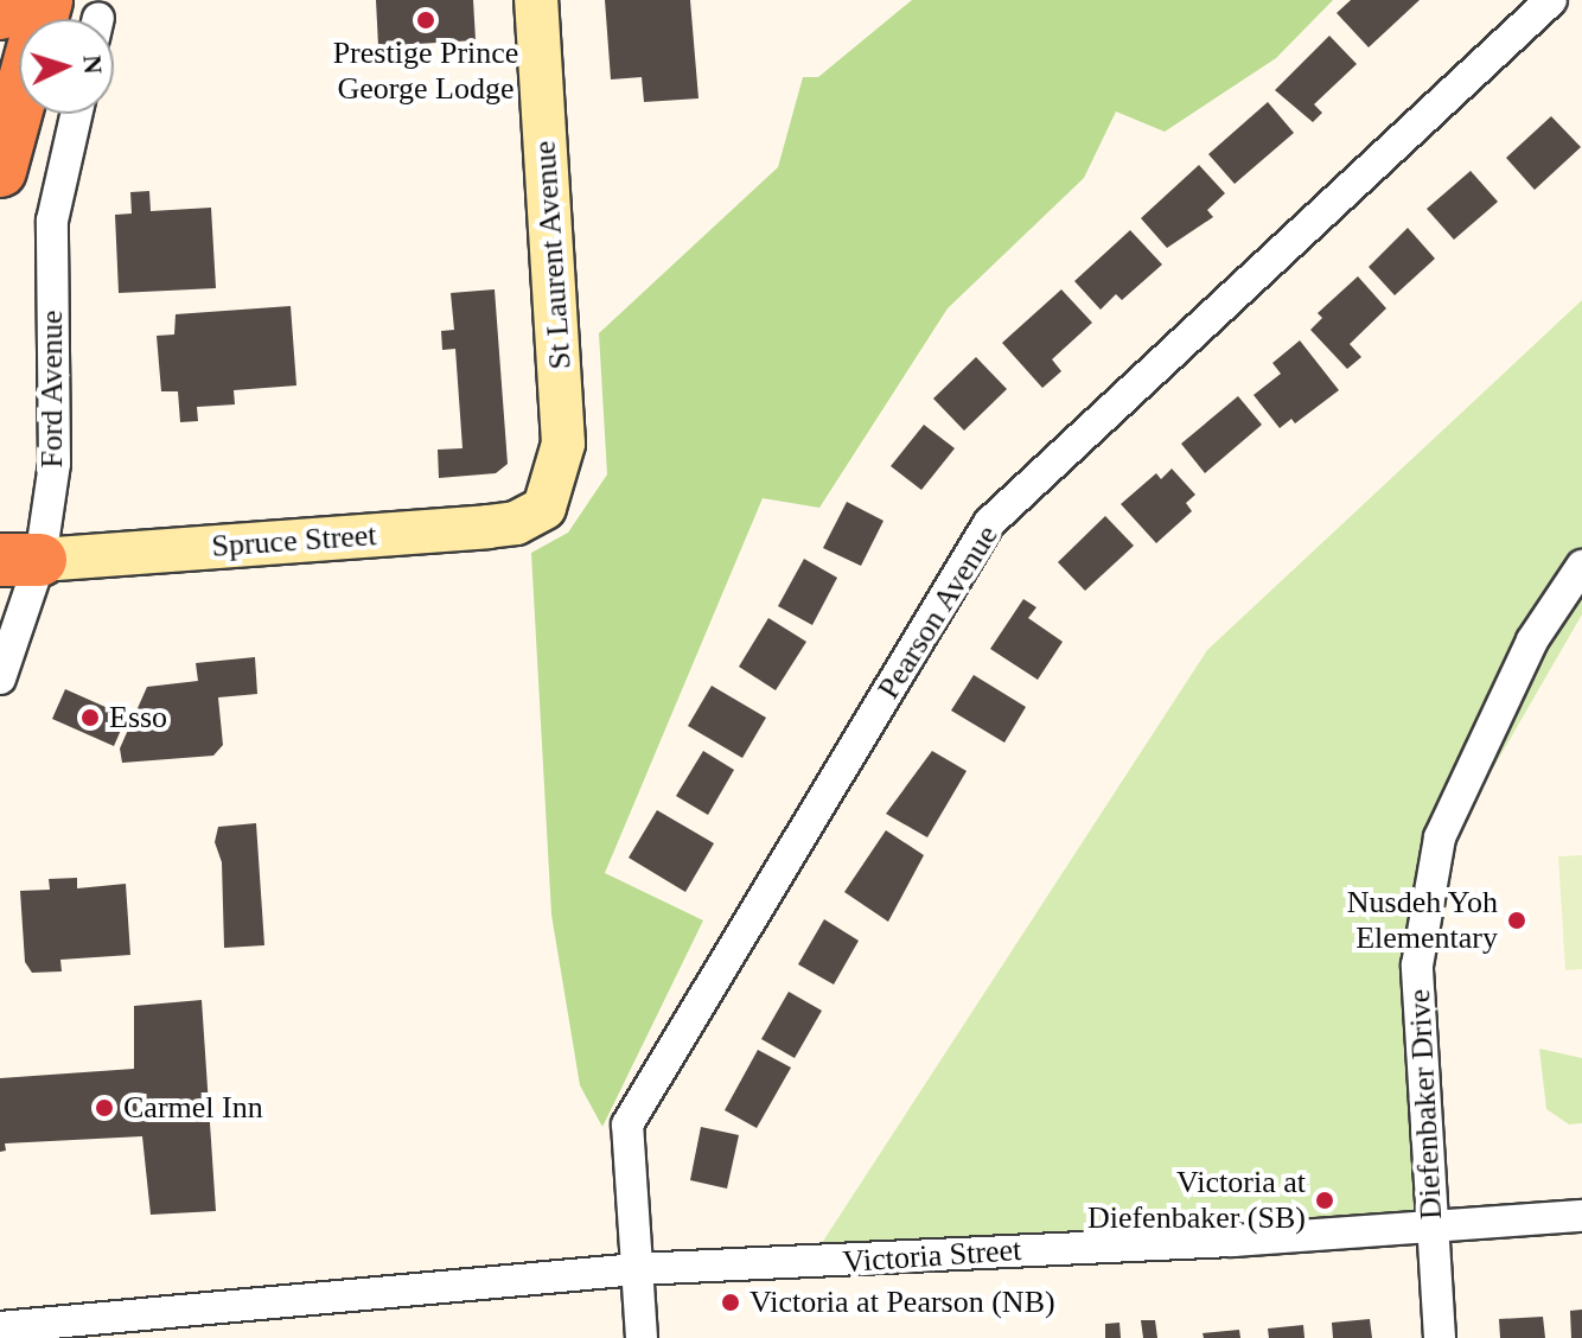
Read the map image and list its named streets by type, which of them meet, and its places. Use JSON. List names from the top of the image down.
{
  "streets": {
    "street": [
      "St Laurent Avenue",
      "Ford Avenue",
      "Spruce Street",
      "Pearson Avenue",
      "Diefenbaker Drive",
      "Victoria Street"
    ]
  },
  "crossings": [
    ["St Laurent Avenue", "Spruce Street"],
    ["Ford Avenue", "Spruce Street"],
    ["Pearson Avenue", "Victoria Street"],
    ["Diefenbaker Drive", "Victoria Street"]
  ],
  "places": [
    "Prestige Prince George Lodge",
    "Esso",
    "Nusdeh Yoh Elementary",
    "Carmel Inn",
    "Victoria at Diefenbaker (SB)",
    "Victoria at Pearson (NB)"
  ],
  "north": "right"
}
